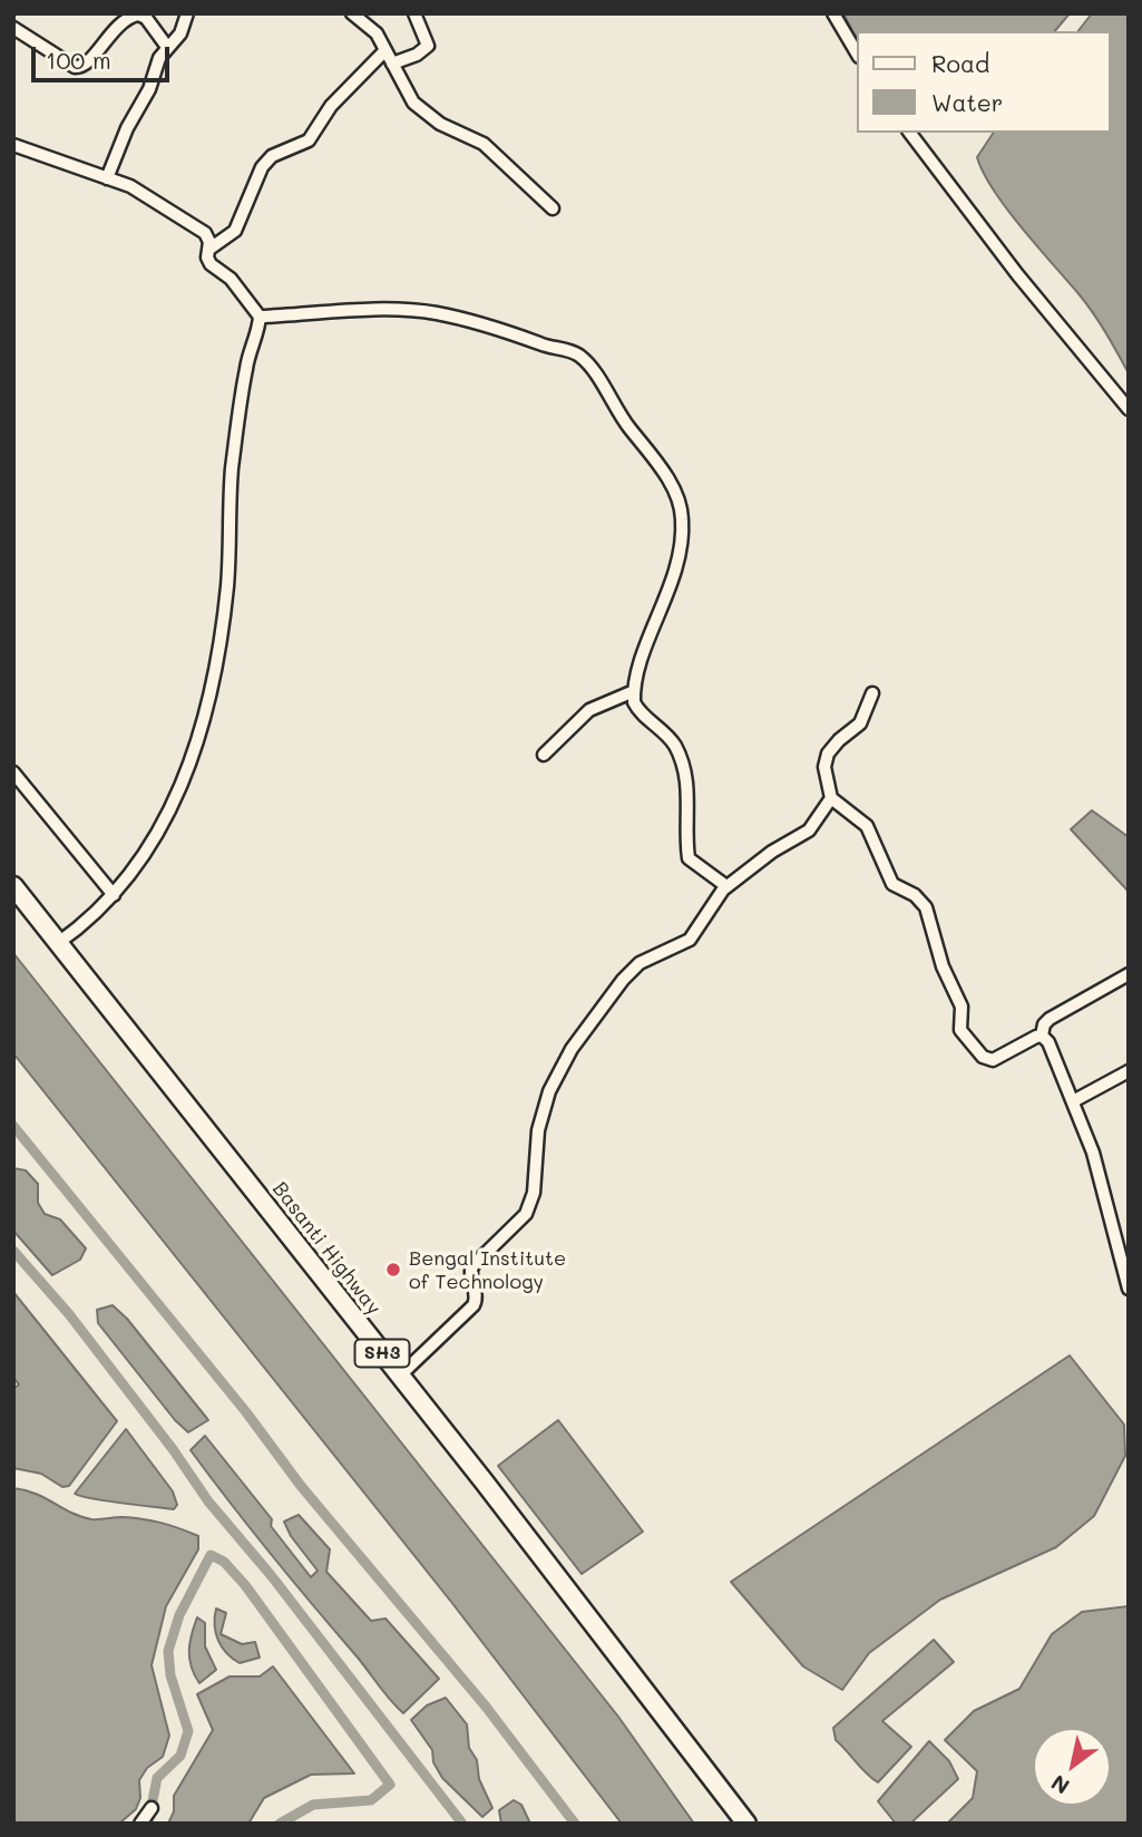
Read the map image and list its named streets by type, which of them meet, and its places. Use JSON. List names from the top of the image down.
{
  "streets": {
    "main road": ["Basanti Highway", "SH3"]
  },
  "places": ["Bengal Institute of Technology"],
  "legend": ["Road", "Water"],
  "scale_bar": "100 m",
  "north": "bottom left"
}
